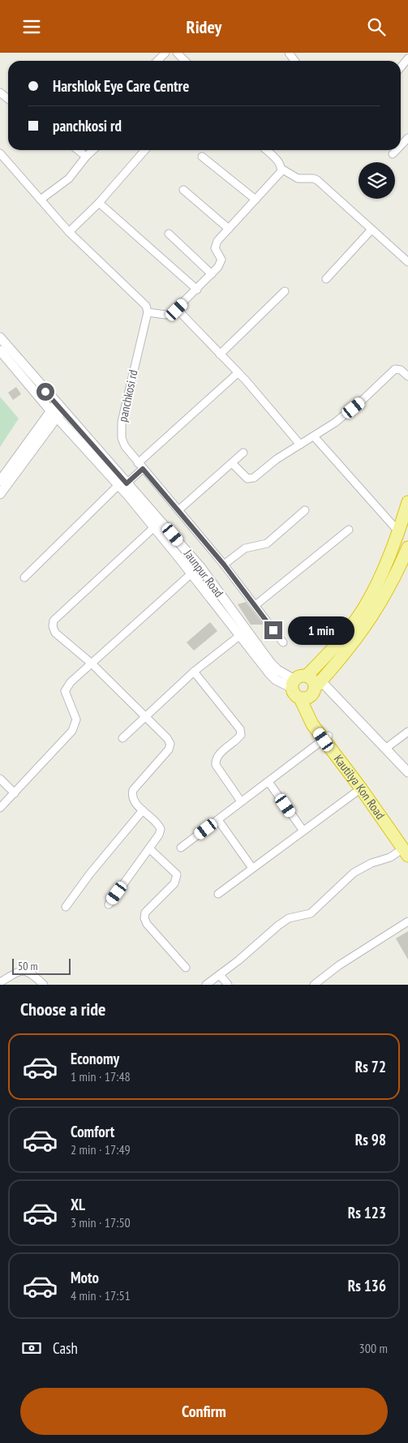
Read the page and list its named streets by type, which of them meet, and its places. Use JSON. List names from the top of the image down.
{
  "streets": {
    "highway": ["Kautilya Kon Road"],
    "street": ["panchkosi rd", "Jaunpur Road"]
  },
  "scale_bar": "50 m",
  "page": {
    "header": "Ridey",
    "banner": ["Harshlok Eye Care Centre", "panchkosi rd"],
    "bubble": "1 min",
    "scale": "50 m",
    "heading": "Choose a ride",
    "list": [
      {
        "name": "Economy",
        "note": "1 min · 17:48",
        "value": "Rs 72"
      },
      {
        "name": "Comfort",
        "note": "2 min · 17:49",
        "value": "Rs 98"
      },
      {
        "name": "XL",
        "note": "3 min · 17:50",
        "value": "Rs 123"
      },
      {
        "name": "Moto",
        "note": "4 min · 17:51",
        "value": "Rs 136"
      }
    ],
    "pay": ["Cash", "300 m"],
    "buttons": "Confirm"
  }
}
